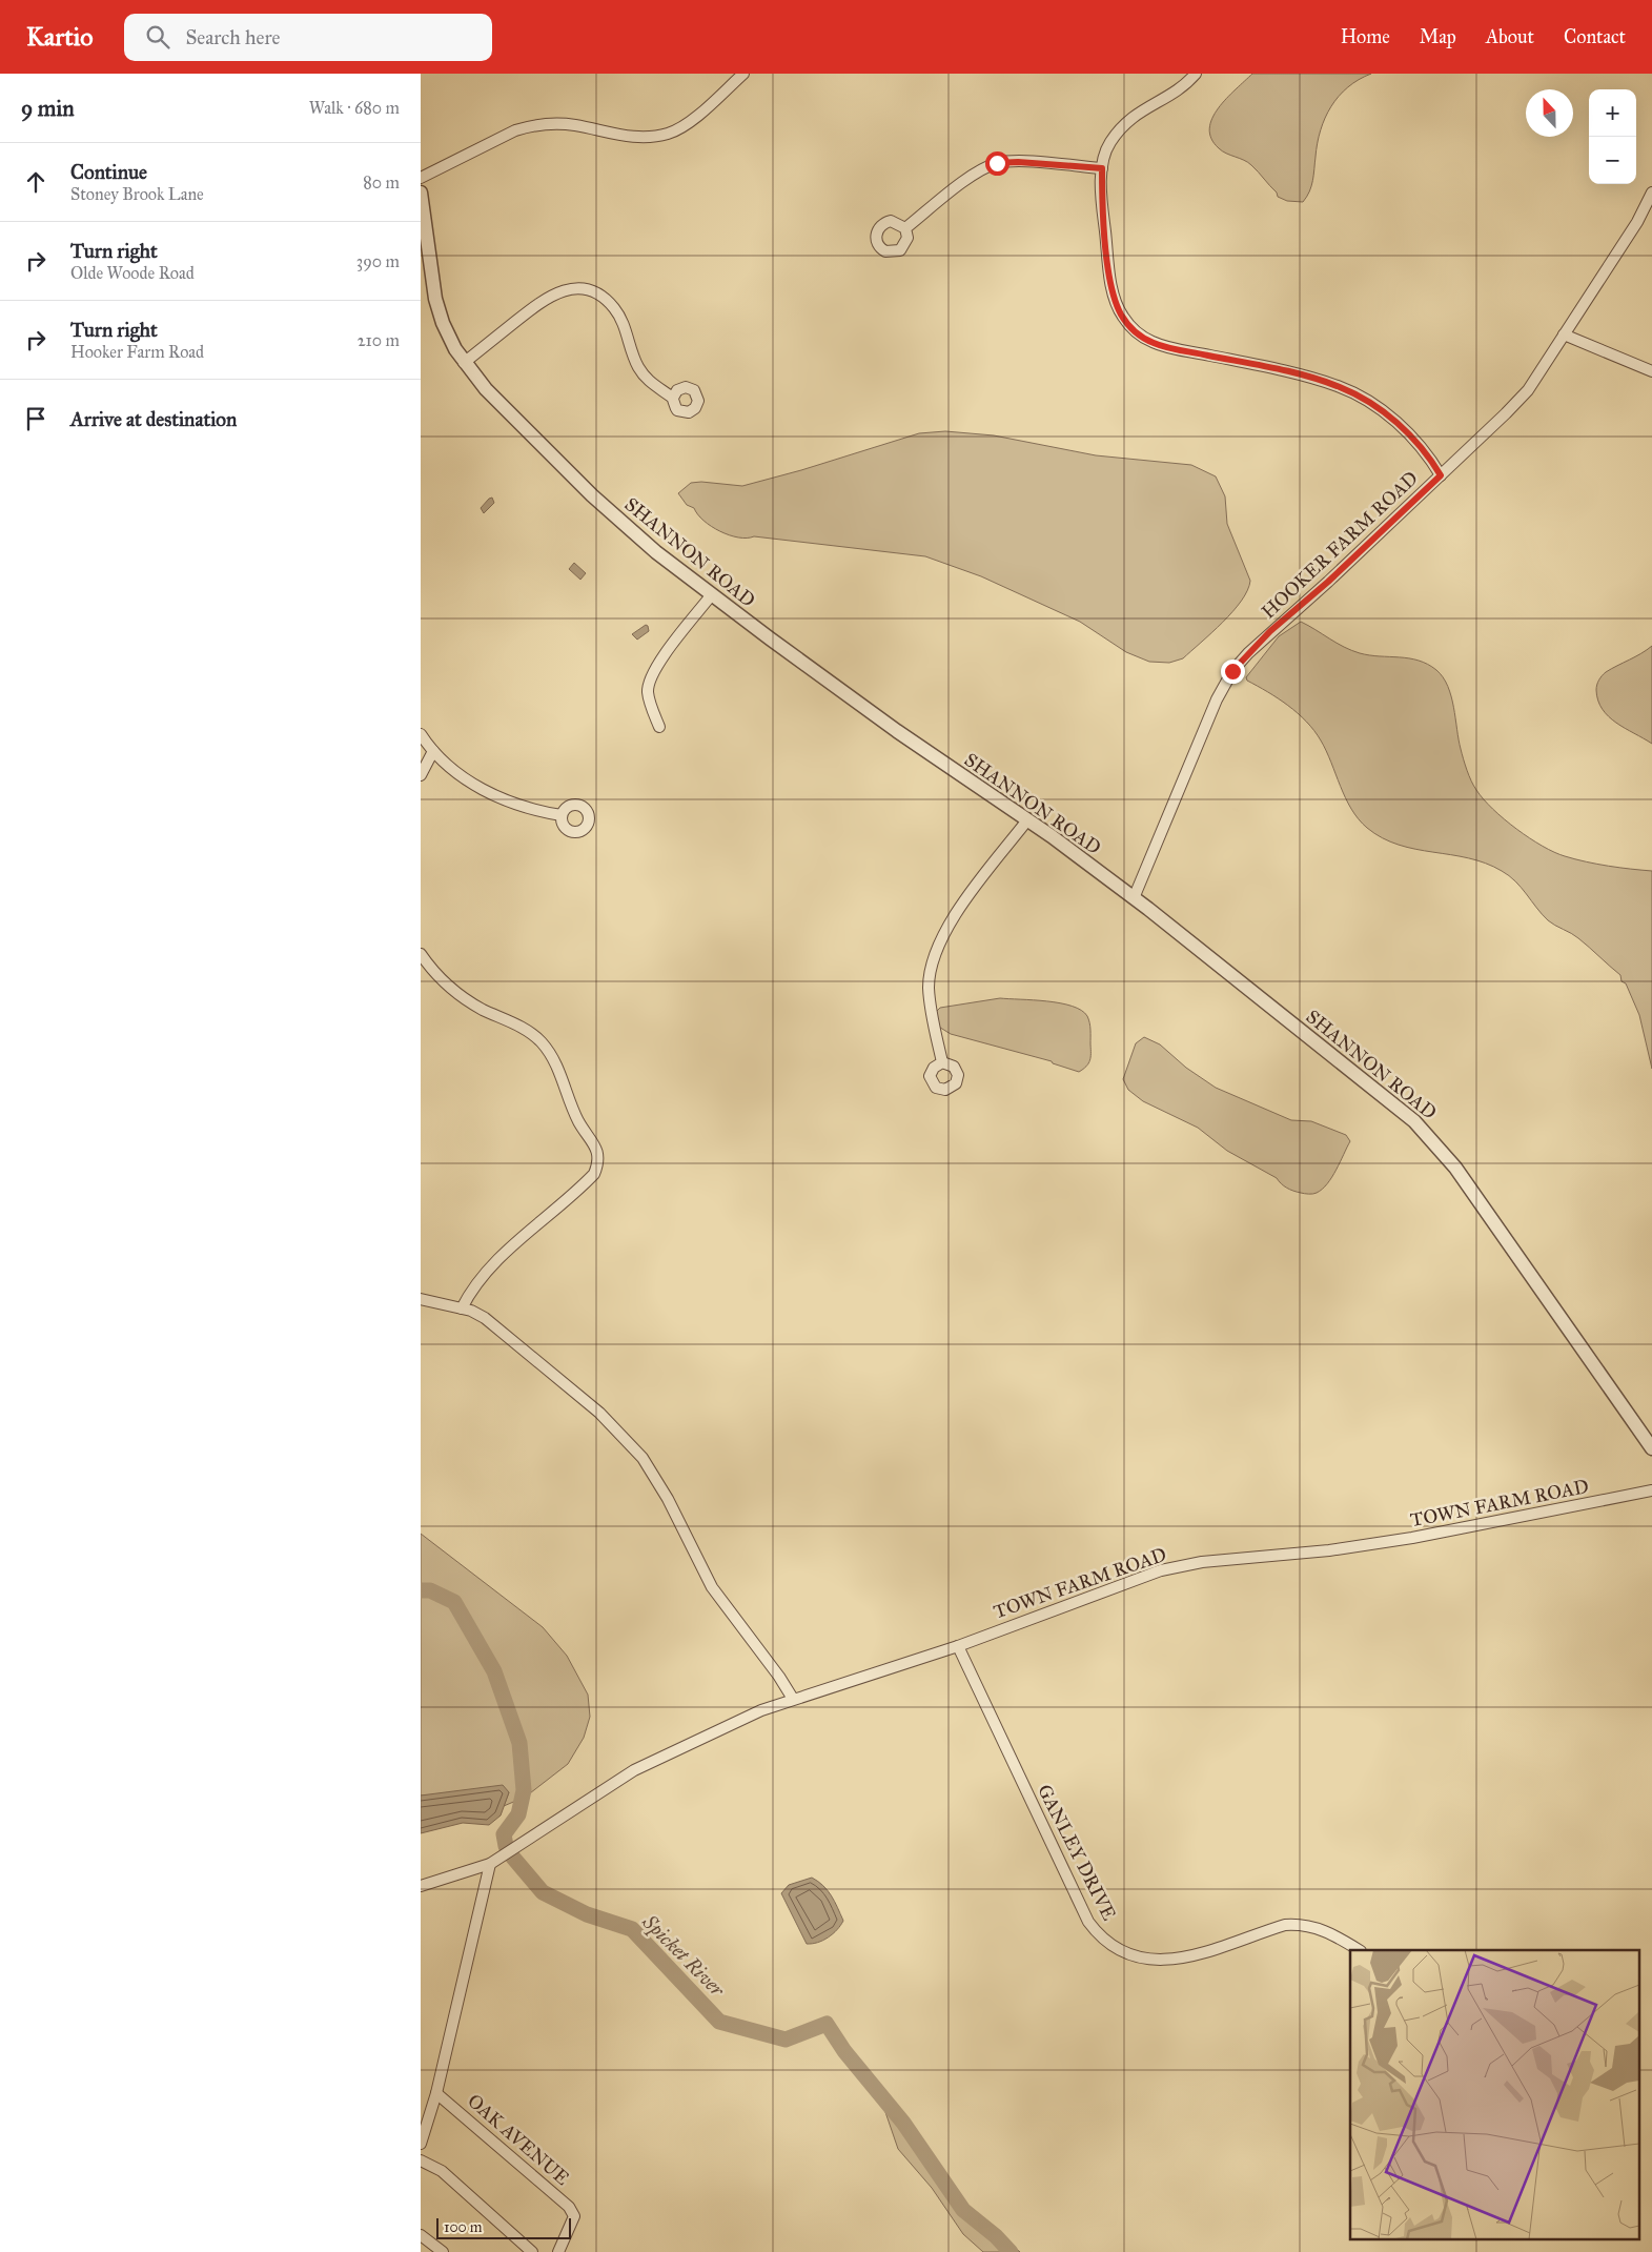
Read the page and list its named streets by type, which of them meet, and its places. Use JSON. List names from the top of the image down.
{
  "streets": {
    "street": [
      "HOOKER FARM ROAD",
      "SHANNON ROAD",
      "TOWN FARM ROAD",
      "GANLEY DRIVE",
      "OAK AVENUE"
    ]
  },
  "crossings": [
    ["HOOKER FARM ROAD", "SHANNON ROAD"],
    ["TOWN FARM ROAD", "GANLEY DRIVE"]
  ],
  "water": ["Spicket River"],
  "scale_bar": "100 m",
  "north": "top",
  "page": {
    "header": "Kartio",
    "search": "Search here",
    "nav": [
      "Home",
      "Map",
      "About",
      "Contact"
    ],
    "heading": ["9 min", "Walk · 680 m"],
    "map_buttons": ["+", "−"],
    "list": [
      ["Continue", "Stoney Brook Lane", "80 m"],
      ["Turn right", "Olde Woode Road", "390 m"],
      ["Turn right", "Hooker Farm Road", "210 m"],
      "Arrive at destination"
    ],
    "scale": "100 m"
  }
}
